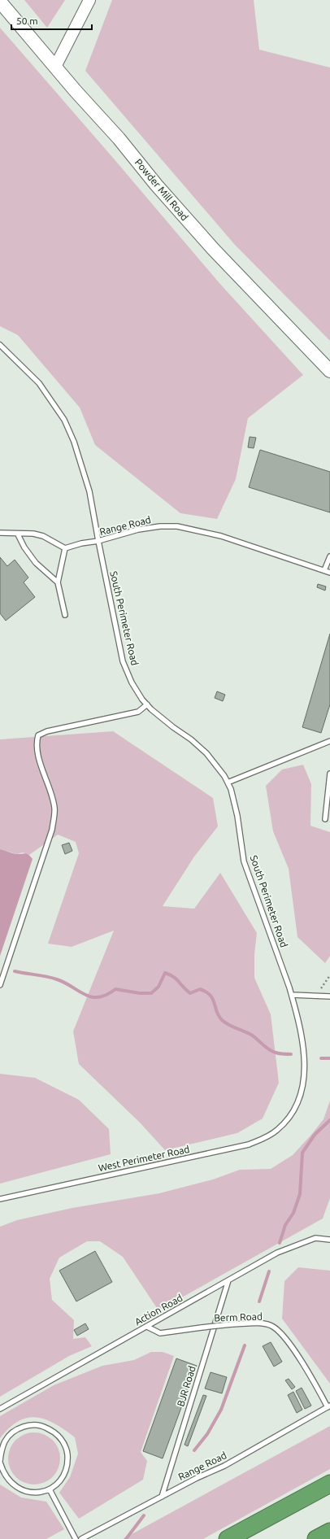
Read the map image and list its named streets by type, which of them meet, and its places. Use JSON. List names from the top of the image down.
{
  "streets": {
    "main road": ["Powder Mill Road"],
    "lane": [
      "Range Road",
      "South Perimeter Road",
      "West Perimeter Road",
      "Action Road",
      "Berm Road",
      "BJR Road"
    ]
  },
  "crossings": [
    ["Range Road", "South Perimeter Road"],
    ["Range Road", "Berm Road"],
    ["Range Road", "BJR Road"],
    ["South Perimeter Road", "West Perimeter Road"],
    ["Action Road", "Berm Road"],
    ["Action Road", "BJR Road"]
  ],
  "scale_bar": "50 m"
}
